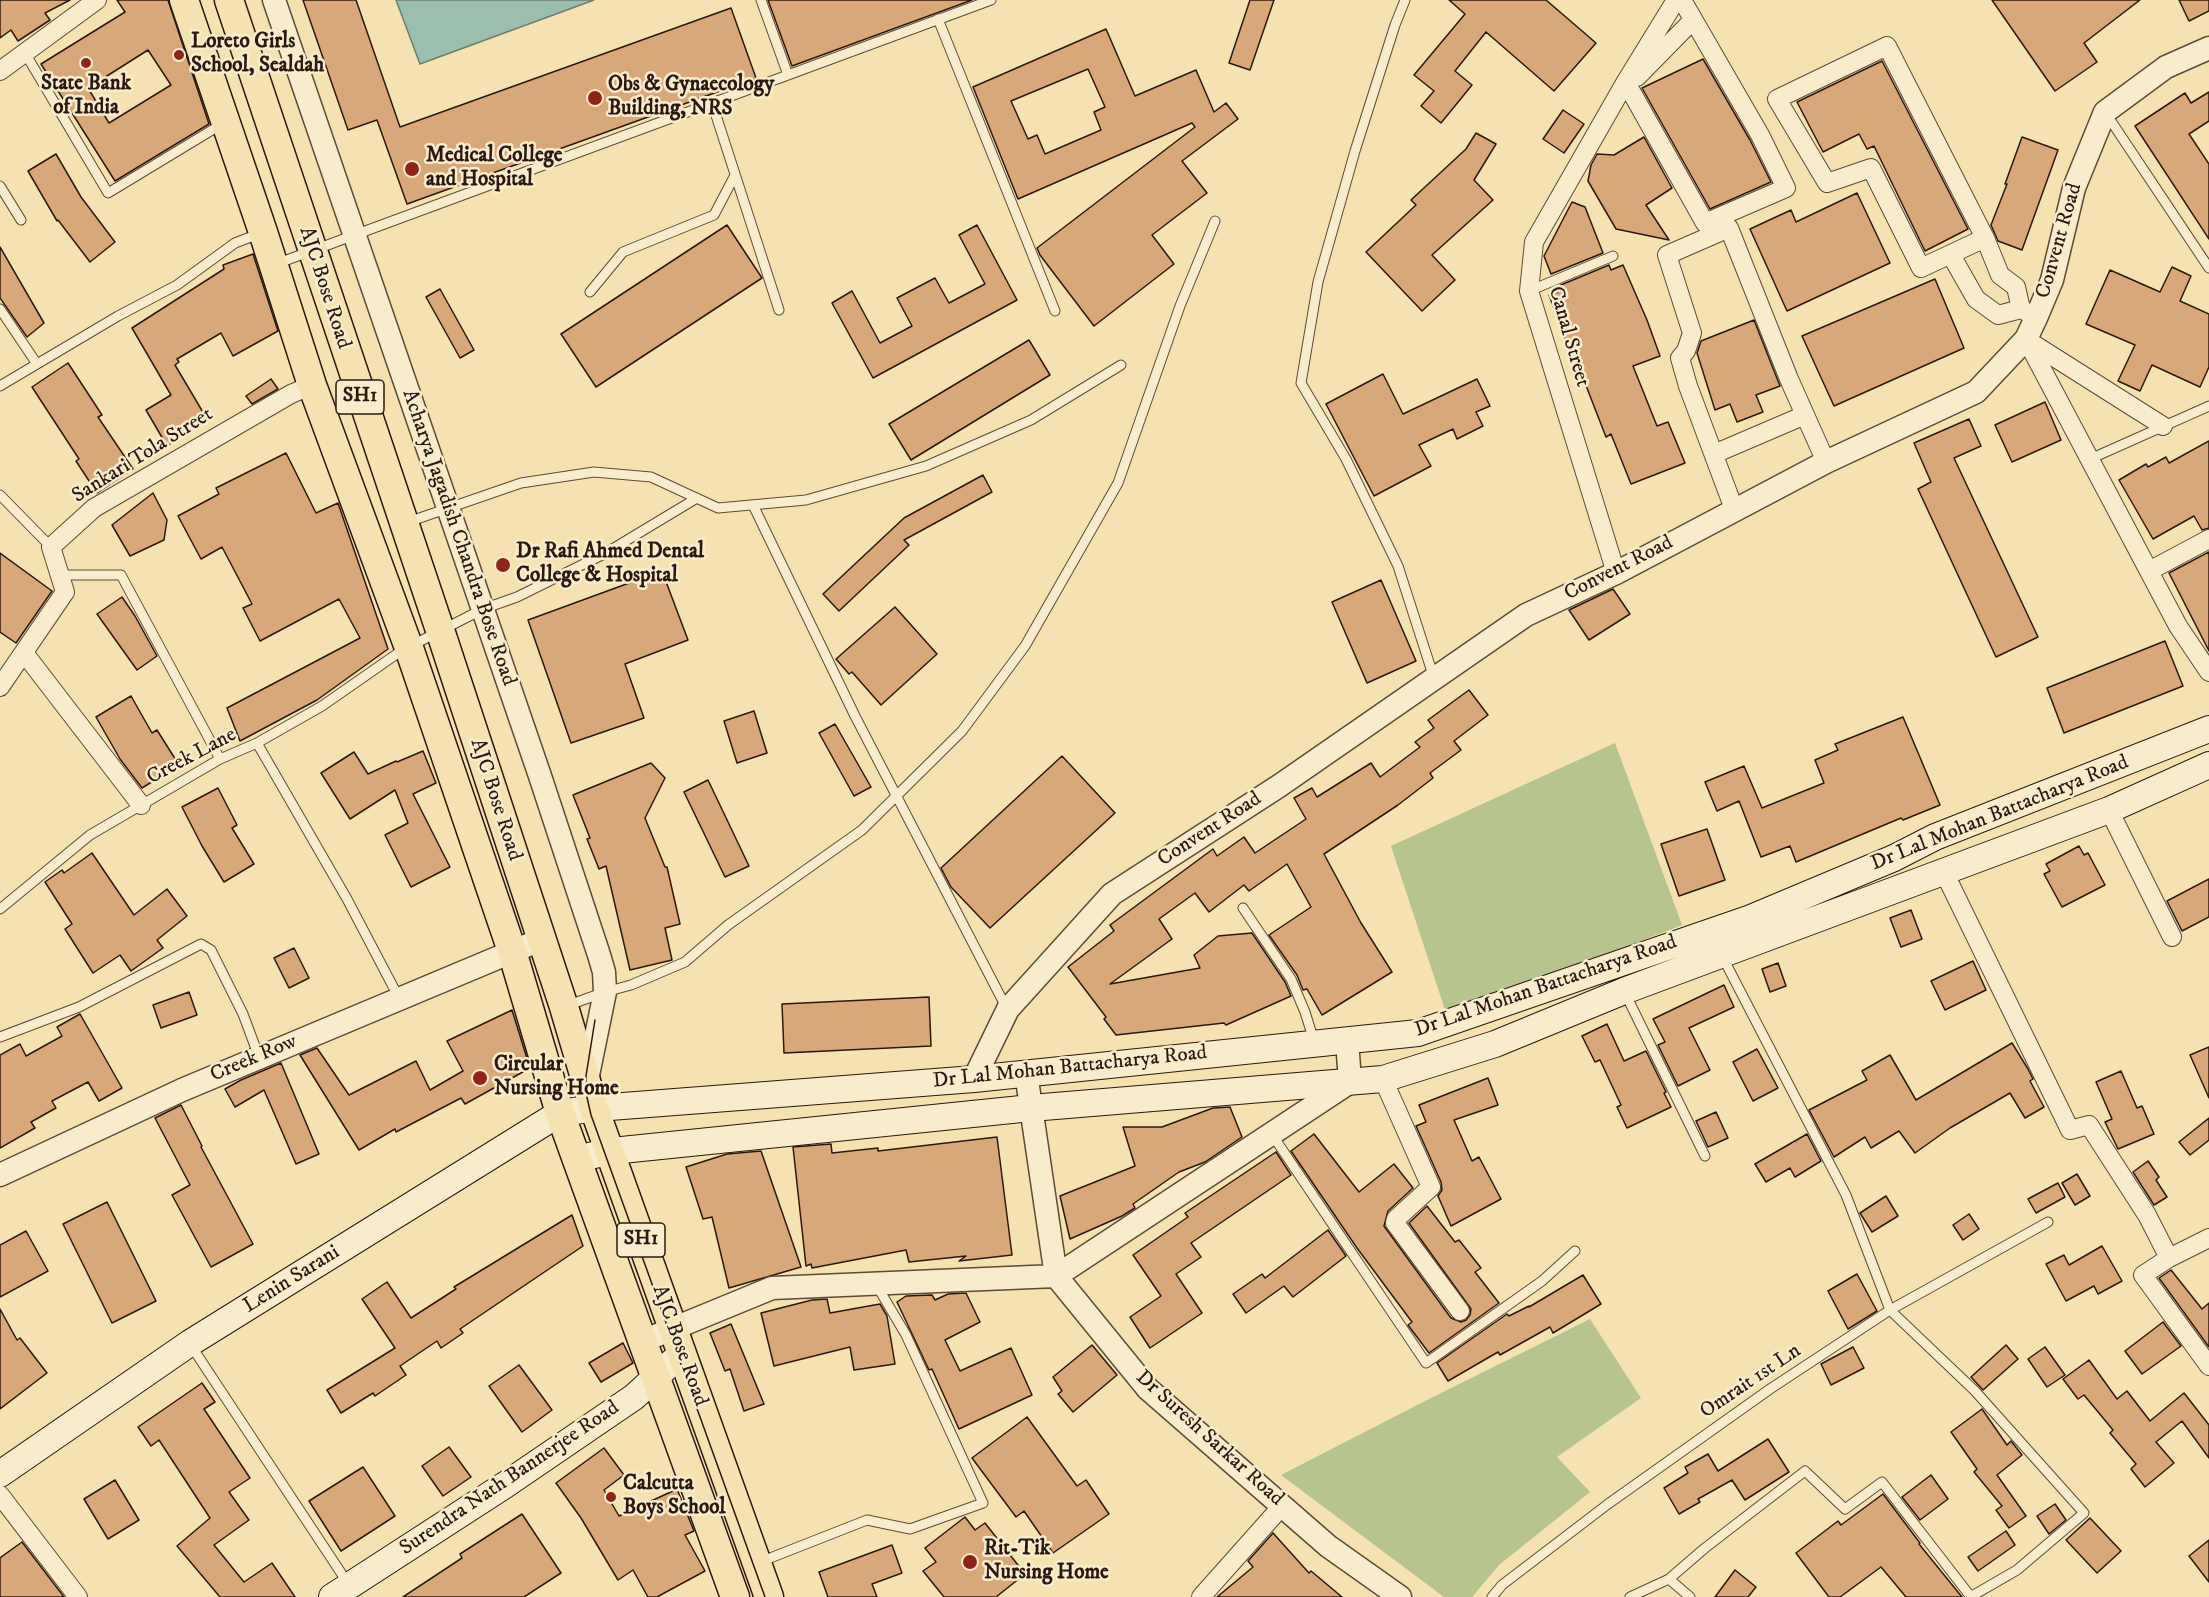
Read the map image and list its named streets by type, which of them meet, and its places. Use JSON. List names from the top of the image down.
{
  "streets": {
    "main road": [
      "AJC Bose Road",
      "SH1",
      "Dr Lal Mohan Battacharya Road",
      "Lenin Sarani",
      "Surendra Nath Bannerjee Road"
    ],
    "street": [
      "Convent Road",
      "Canal Street",
      "Sankari Tola Street",
      "Acharya Jagadish Chandra Bose Road",
      "Creek Row",
      "Dr Suresh Sarkar Road"
    ],
    "lane": ["Creek Lane", "Omrait 1st Ln"]
  },
  "crossings": [
    ["Convent Road", "Canal Street"],
    ["Convent Road", "Dr Lal Mohan Battacharya Road"],
    ["AJC Bose Road", "Acharya Jagadish Chandra Bose Road"],
    ["AJC Bose Road", "Creek Lane"],
    ["AJC Bose Road", "Dr Lal Mohan Battacharya Road"],
    ["AJC Bose Road", "Lenin Sarani"],
    ["AJC Bose Road", "Surendra Nath Bannerjee Road"],
    ["Acharya Jagadish Chandra Bose Road", "Creek Lane"],
    ["Dr Lal Mohan Battacharya Road", "Lenin Sarani"]
  ],
  "places": [
    "Loreto Girls School, Sealdah",
    "State Bank of India",
    "Obs & Gynaecology Building, NRS",
    "Medical College and Hospital",
    "Dr Rafi Ahmed Dental College & Hospital",
    "Circular Nursing Home",
    "Calcutta Boys School",
    "Rit-Tik Nursing Home"
  ]
}
